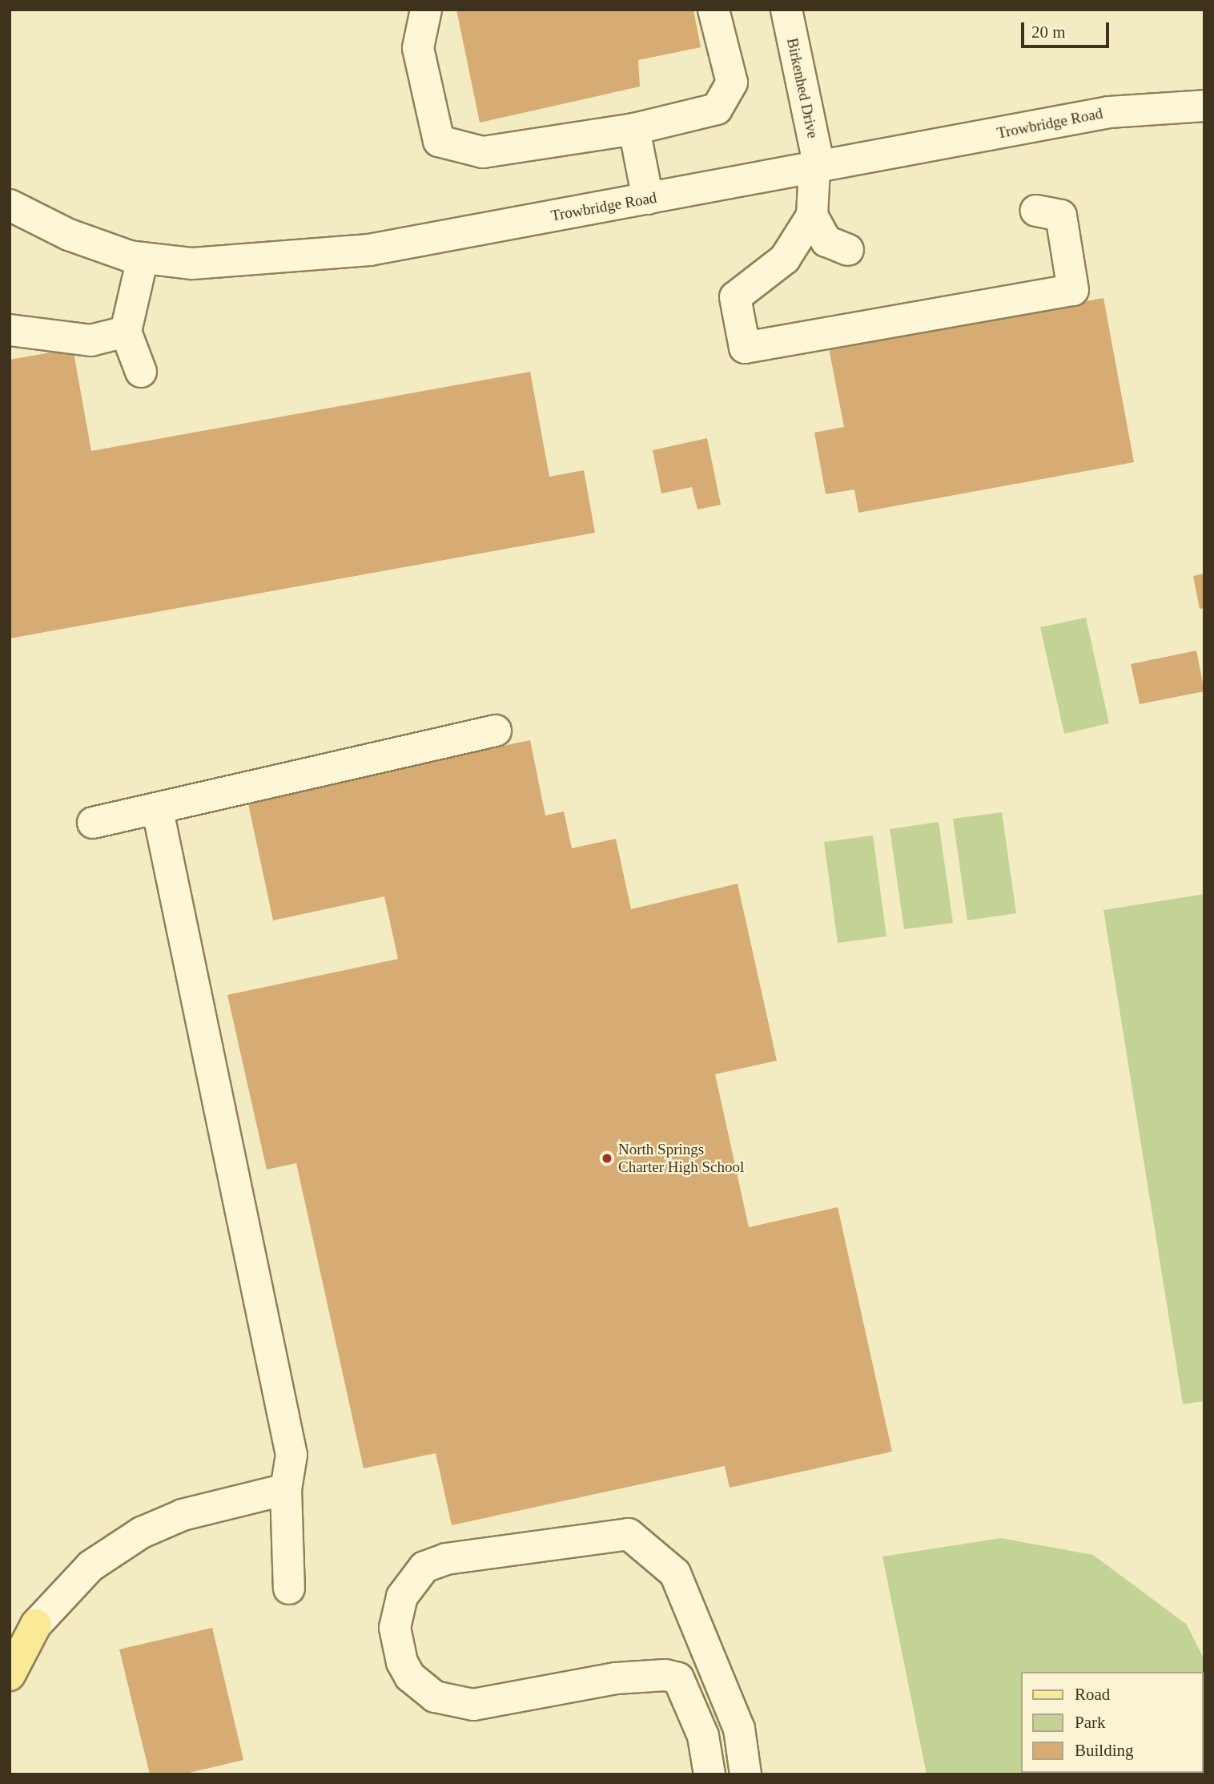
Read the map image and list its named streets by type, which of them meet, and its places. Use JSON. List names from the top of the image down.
{
  "streets": {
    "street": ["Birkenhed Drive", "Trowbridge Road"]
  },
  "crossings": [
    ["Birkenhed Drive", "Trowbridge Road"]
  ],
  "places": ["North Springs Charter High School"],
  "legend": ["Road", "Park", "Building"],
  "scale_bar": "20 m"
}
